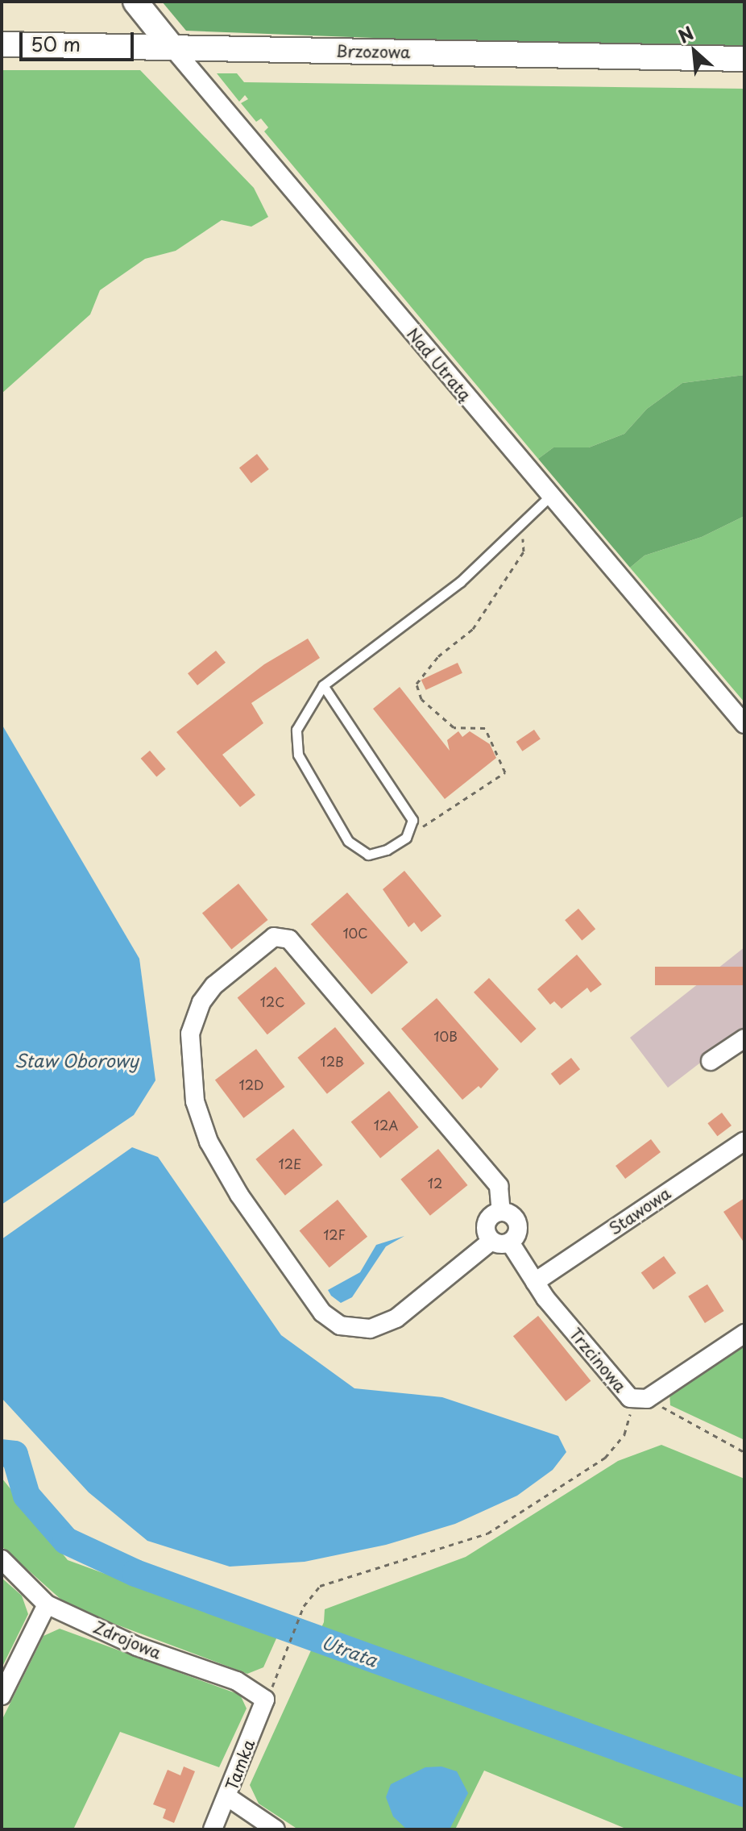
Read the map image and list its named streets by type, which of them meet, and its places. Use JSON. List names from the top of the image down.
{
  "streets": {
    "street": [
      "Brzozowa",
      "Nad Utratą",
      "Stawowa",
      "Trzcinowa",
      "Zdrojowa",
      "Tamka"
    ]
  },
  "crossings": [
    ["Brzozowa", "Nad Utratą"],
    ["Stawowa", "Trzcinowa"],
    ["Zdrojowa", "Tamka"]
  ],
  "water": ["Staw Oborowy", "Utrata"],
  "house_numbers": [
    "10C",
    "12C",
    "10B",
    "12B",
    "12D",
    "12A",
    "12E",
    "12",
    "12F"
  ],
  "scale_bar": "50 m",
  "north": "top left"
}
